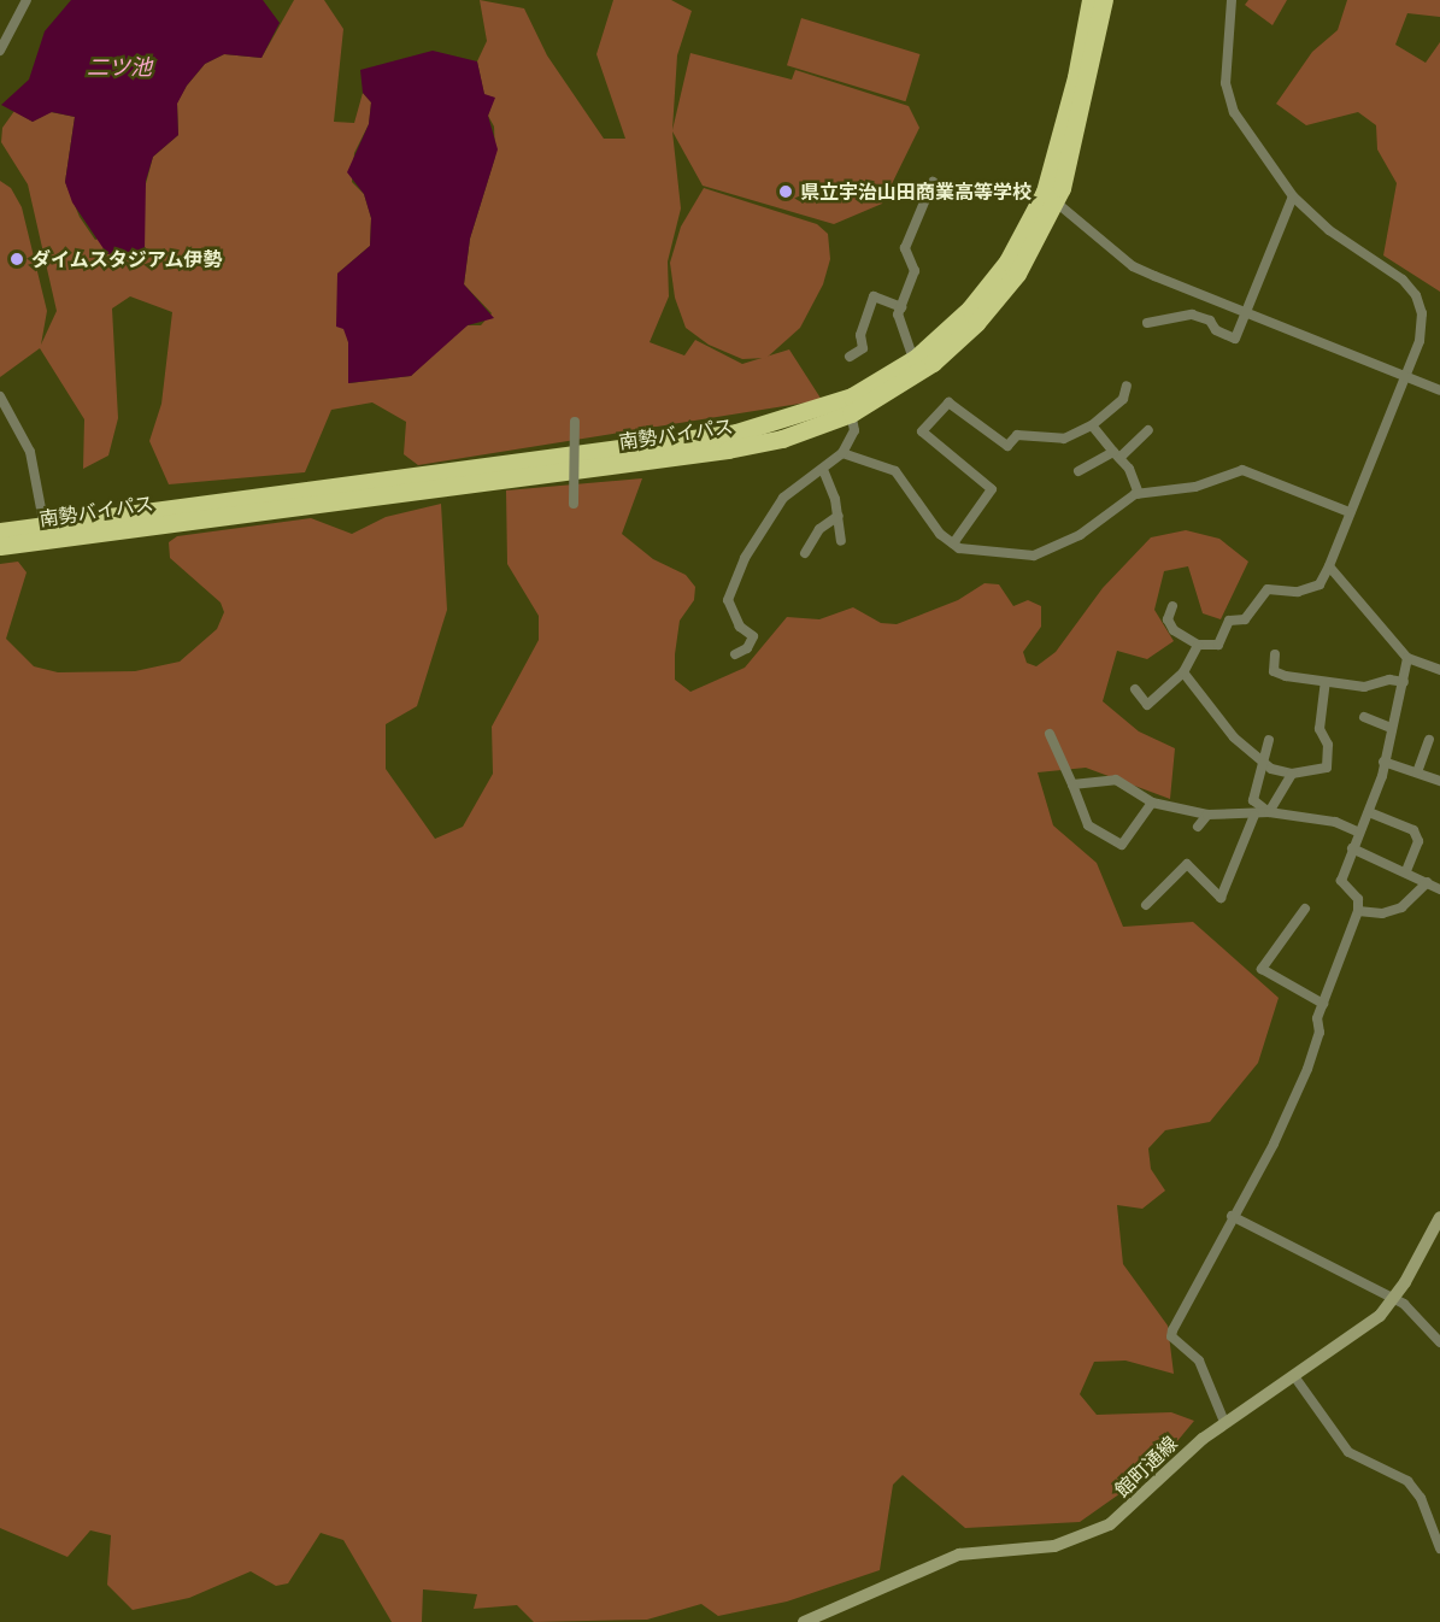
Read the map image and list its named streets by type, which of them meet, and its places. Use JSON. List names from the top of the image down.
{
  "streets": {
    "highway": ["南勢バイパス"],
    "main road": ["館町通線"]
  },
  "water": ["二ツ池"],
  "places": ["県立宇治山田商業高等学校", "ダイムスタジアム伊勢"]
}
